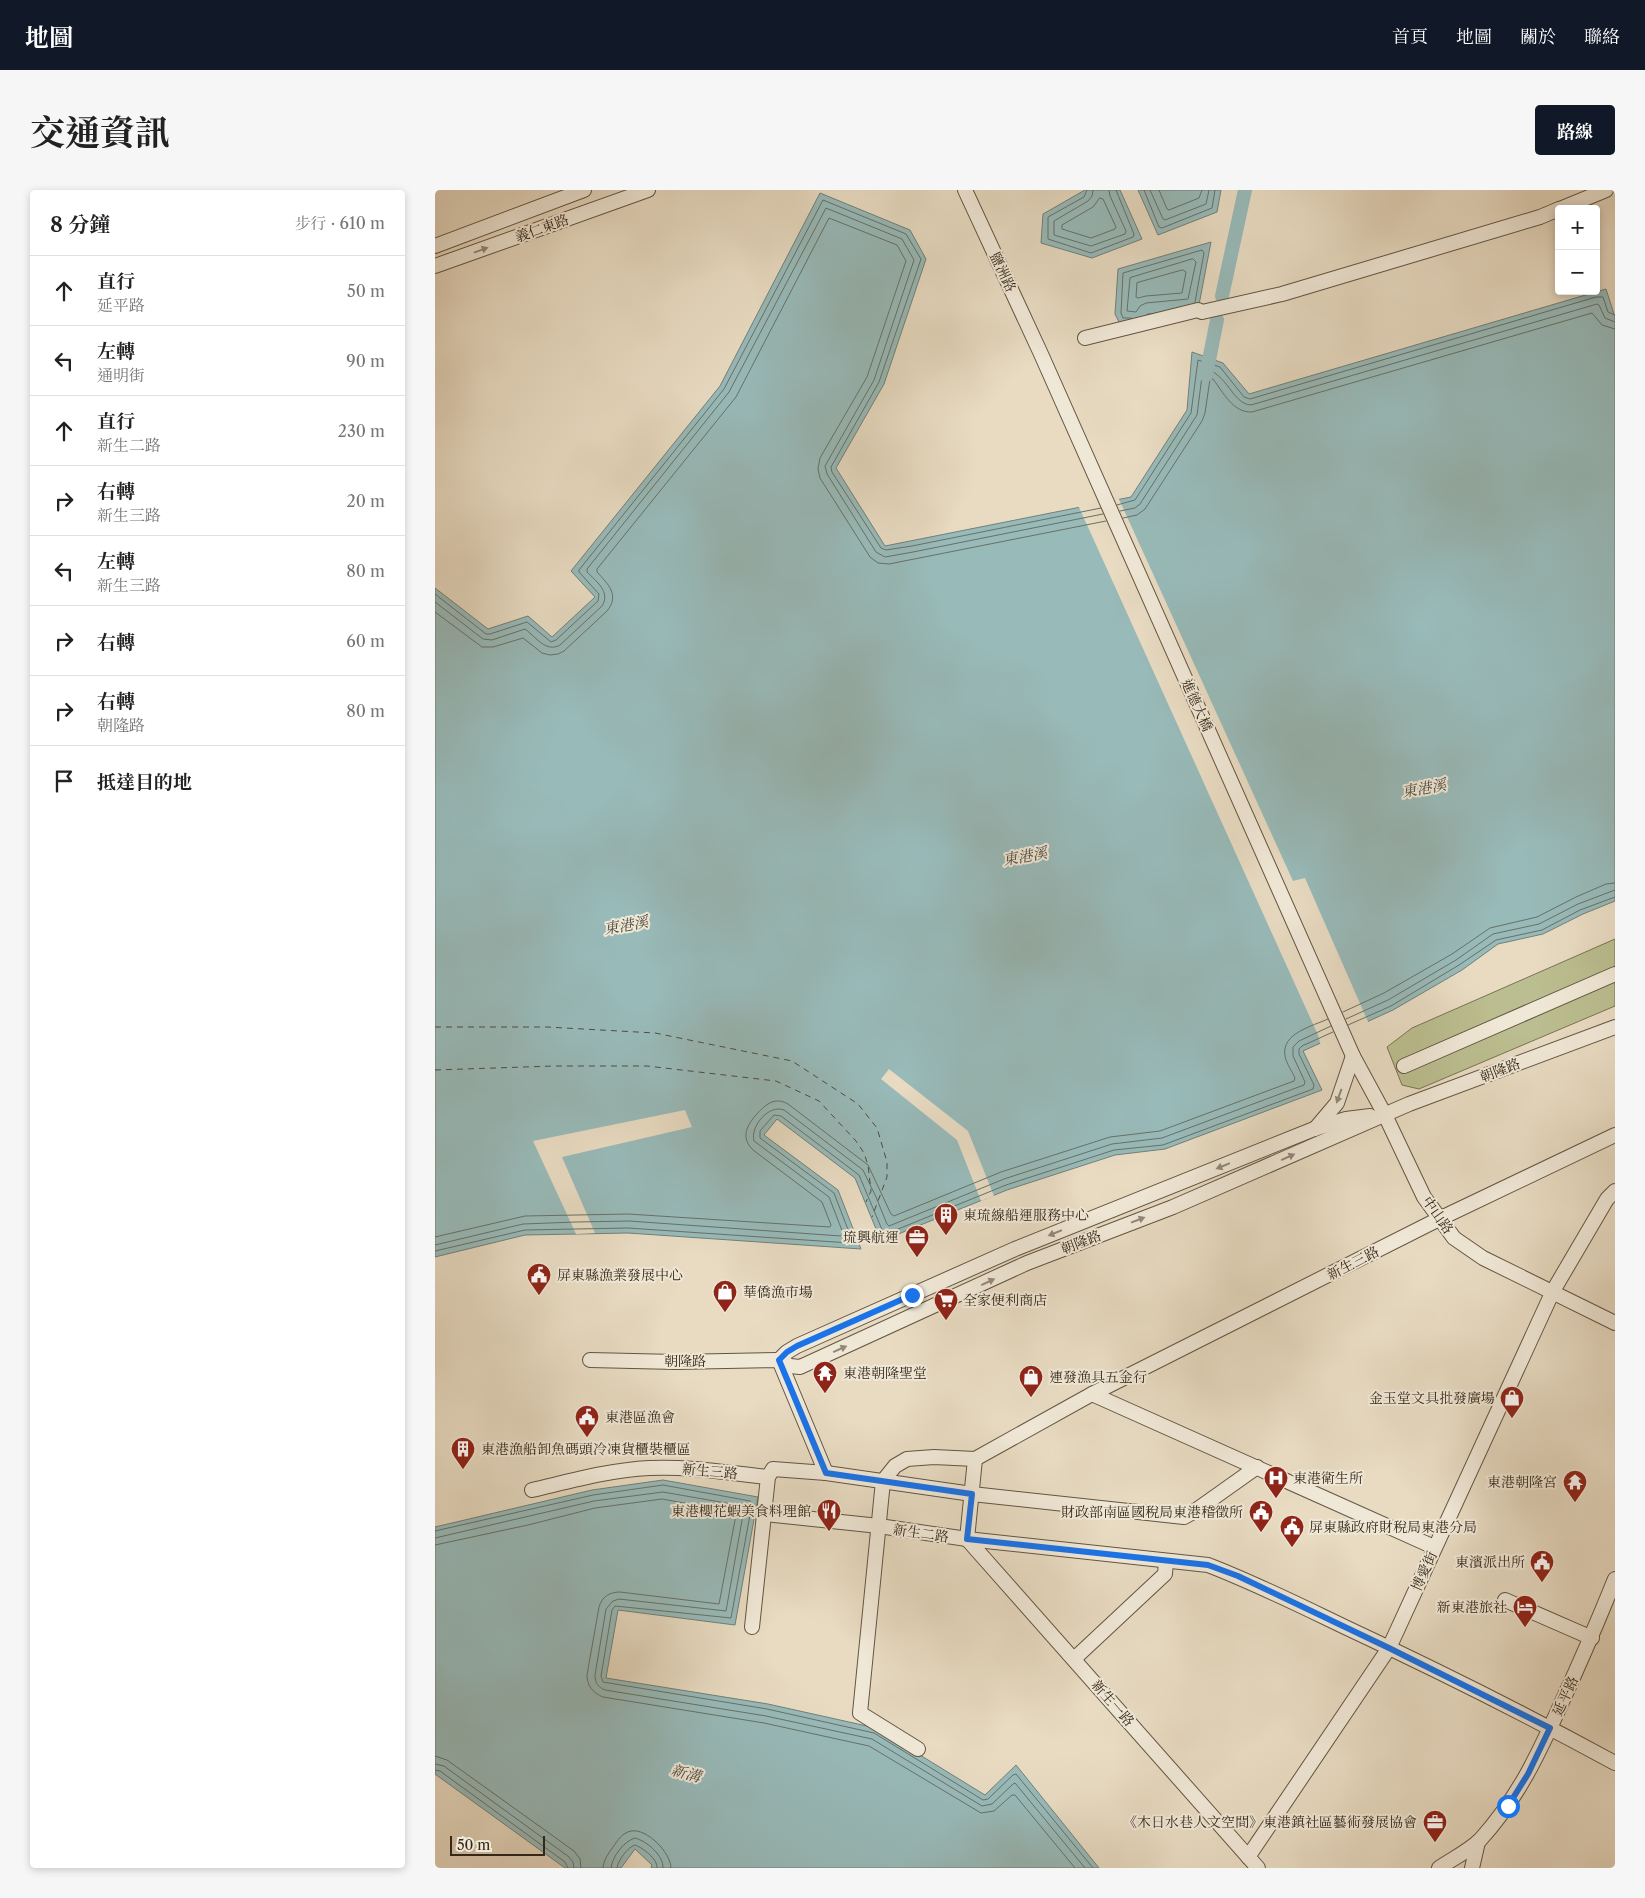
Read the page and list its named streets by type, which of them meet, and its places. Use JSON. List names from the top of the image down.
{
  "streets": {
    "street": [
      "義仁東路",
      "鹽洲路",
      "進德大橋",
      "朝隆路",
      "中山路",
      "新生三路",
      "新生二路",
      "博愛街",
      "延平路",
      "新生一路"
    ]
  },
  "crossings": [
    ["鹽洲路", "進德大橋"],
    ["進德大橋", "中山路"],
    ["朝隆路", "中山路"],
    ["中山路", "新生三路"],
    ["中山路", "博愛街"],
    ["新生二路", "博愛街"],
    ["新生二路", "延平路"],
    ["新生二路", "新生一路"],
    ["博愛街", "新生一路"]
  ],
  "water": ["東港溪", "新溝"],
  "places": {
    "building": ["東琉線船運服務中心", "東港漁船卸魚碼頭冷凍貨櫃裝櫃區"],
    "office": ["琉興航運", "《木日水巷人文空間》東港鎮社區藝術發展協會"],
    "public building": [
      "屏東縣漁業發展中心",
      "東港區漁會",
      "財政部南區國稅局東港稽徵所",
      "屏東縣政府財稅局東港分局",
      "東濱派出所"
    ],
    "shop": ["華僑漁市場", "連發漁具五金行", "金玉堂文具批發廣場"],
    "supermarket": ["全家便利商店"],
    "temple": ["東港朝隆聖堂", "東港朝隆宮"],
    "hospital": ["東港衛生所"],
    "restaurant": ["東港櫻花蝦美食料理館"],
    "hotel": ["新東港旅社"]
  },
  "scale_bar": "50 m",
  "page": {
    "header": "地圖",
    "nav": [
      "首頁",
      "地圖",
      "關於",
      "聯絡"
    ],
    "title": "交通資訊",
    "buttons": "路線",
    "heading": ["8 分鐘", "步行 · 610 m"],
    "map_buttons": ["+", "−"],
    "list": [
      ["直行", "延平路", "50 m"],
      ["左轉", "通明街", "90 m"],
      ["直行", "新生二路", "230 m"],
      ["右轉", "新生三路", "20 m"],
      ["左轉", "新生三路", "80 m"],
      ["右轉", "60 m"],
      ["右轉", "朝隆路", "80 m"],
      "抵達目的地"
    ],
    "scale": "50 m"
  }
}
